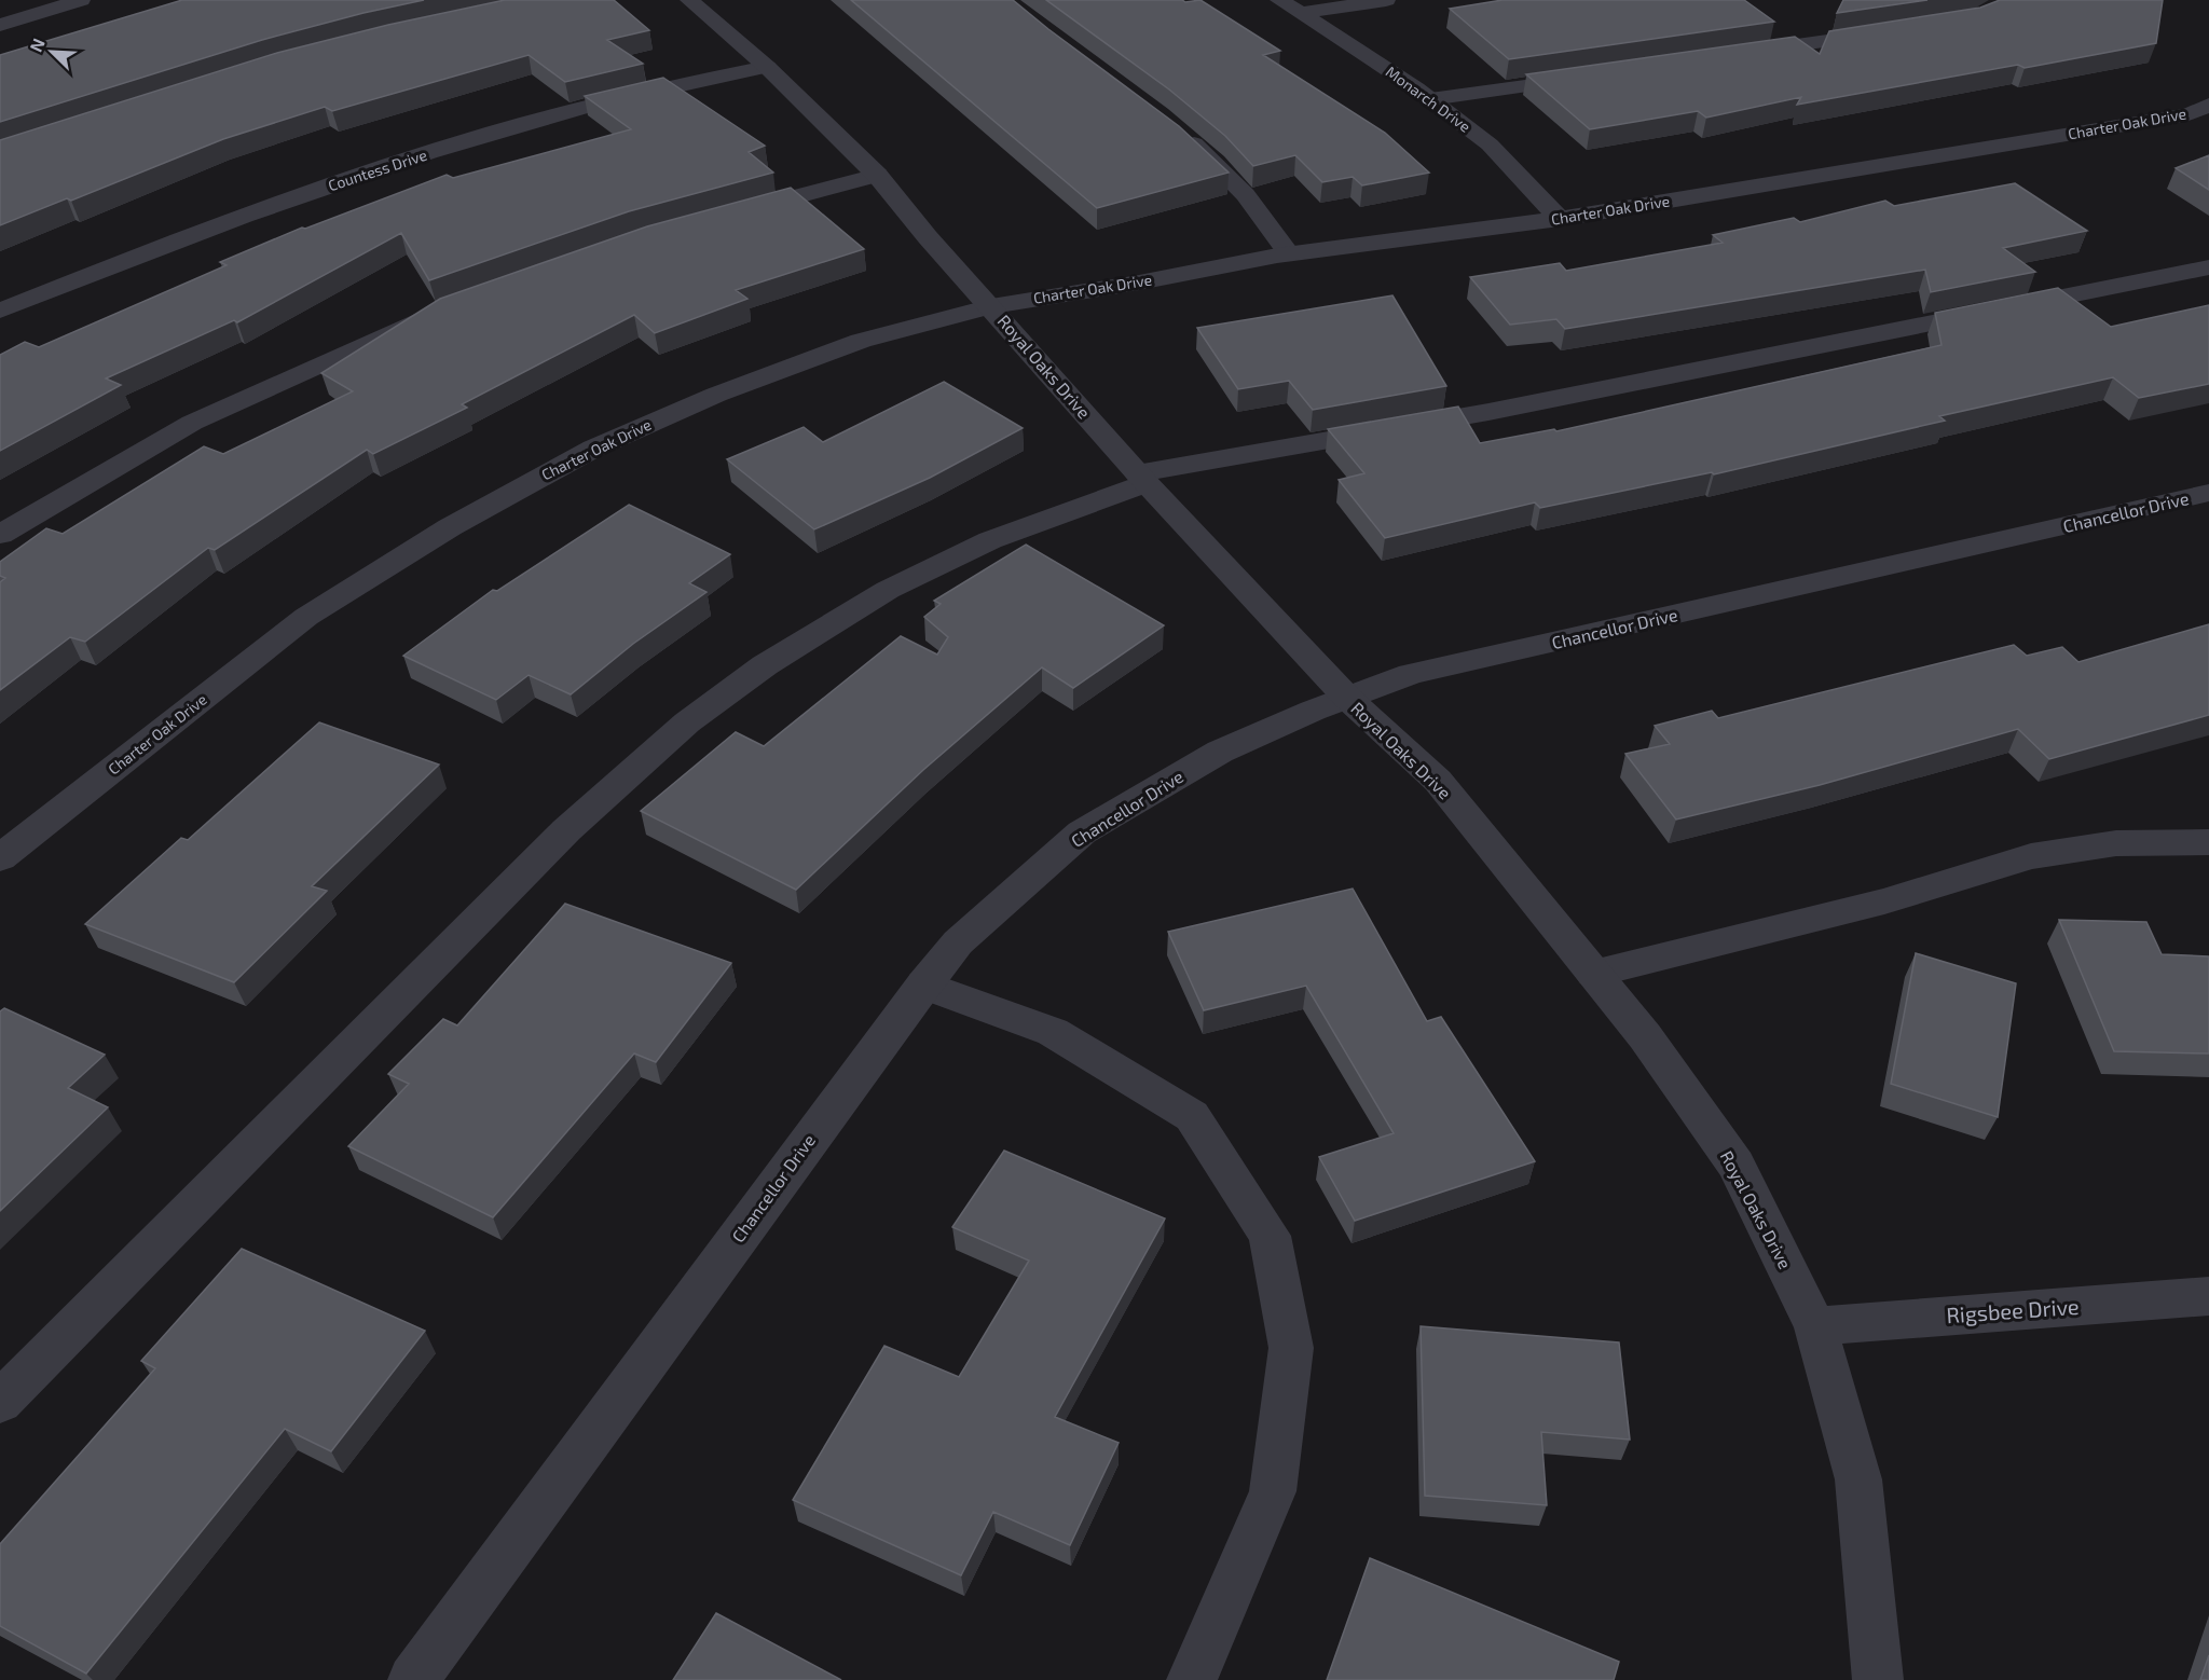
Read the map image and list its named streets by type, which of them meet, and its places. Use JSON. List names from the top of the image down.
{
  "streets": {
    "street": [
      "Monarch Drive",
      "Charter Oak Drive",
      "Countess Drive",
      "Royal Oaks Drive",
      "Chancellor Drive",
      "Rigsbee Drive"
    ]
  },
  "crossings": [
    ["Monarch Drive", "Charter Oak Drive"],
    ["Charter Oak Drive", "Royal Oaks Drive"],
    ["Countess Drive", "Royal Oaks Drive"],
    ["Royal Oaks Drive", "Chancellor Drive"],
    ["Royal Oaks Drive", "Rigsbee Drive"]
  ],
  "north": "top left"
}
